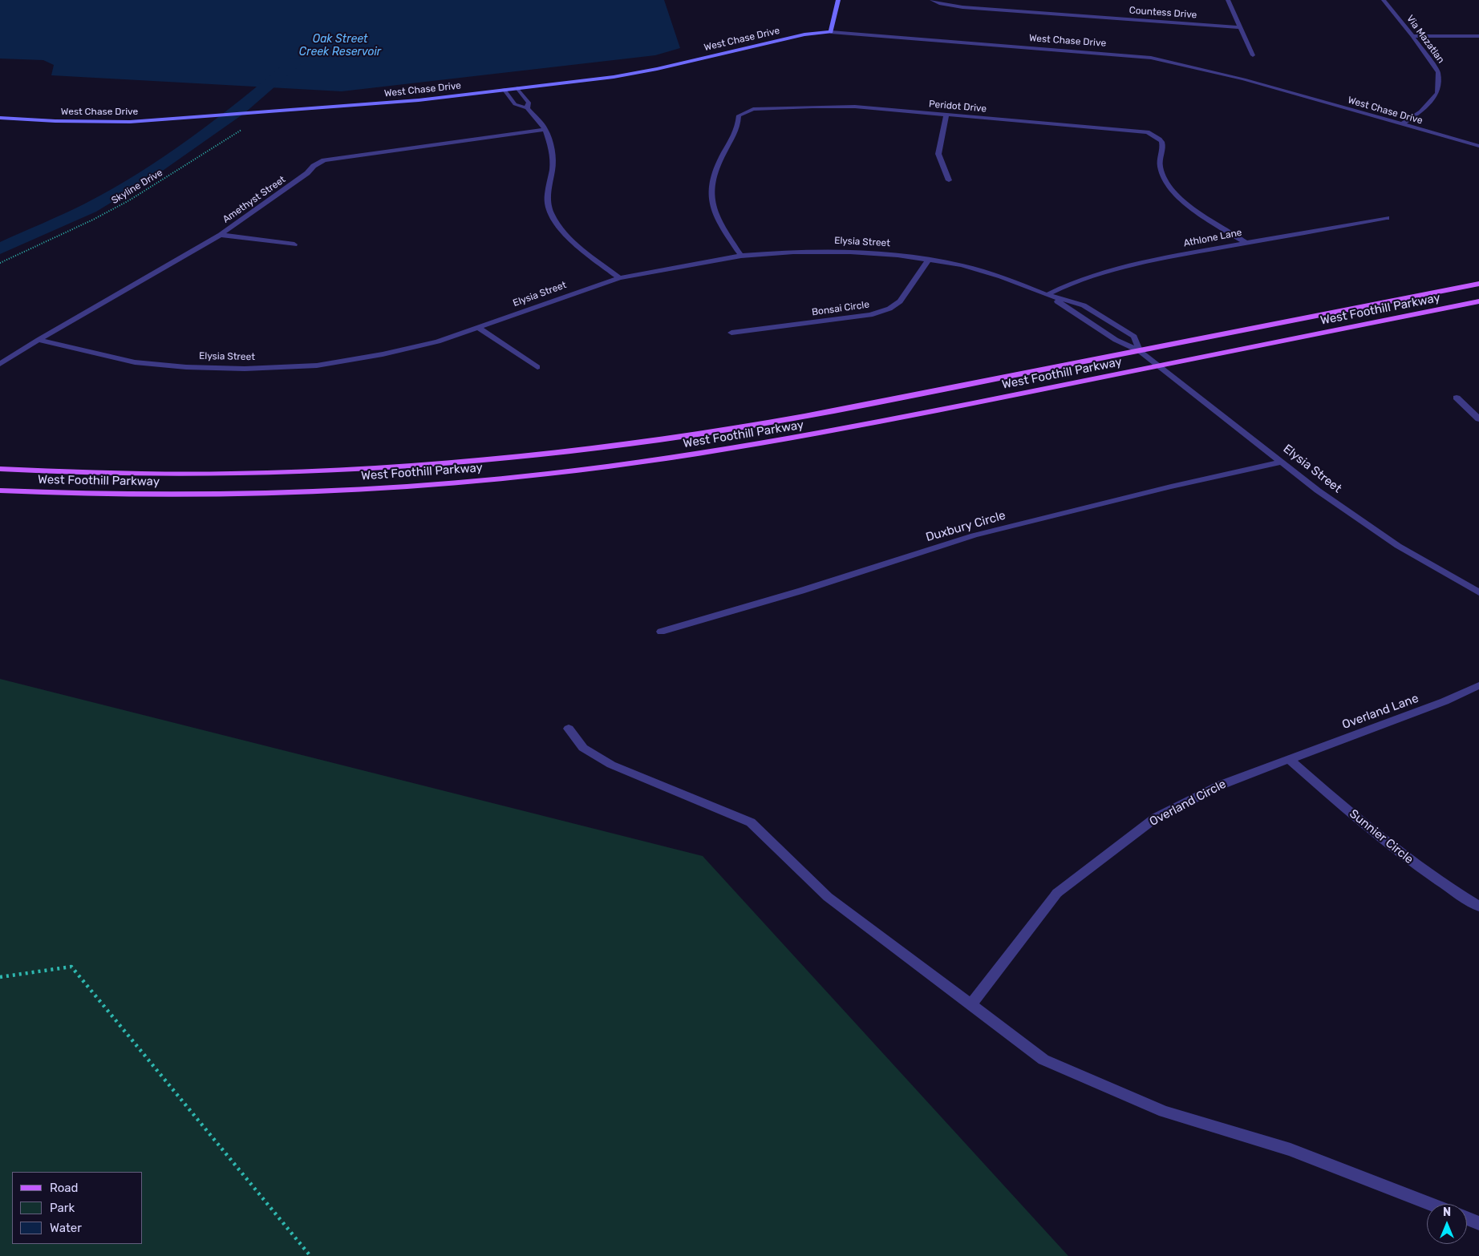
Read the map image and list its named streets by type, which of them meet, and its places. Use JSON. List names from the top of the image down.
{
  "streets": {
    "main road": ["West Foothill Parkway"],
    "street": [
      "Countess Drive",
      "West Chase Drive",
      "Via Mazatlan",
      "Peridot Drive",
      "Amethyst Street",
      "Athlone Lane",
      "Elysia Street",
      "Bonsai Circle",
      "Duxbury Circle",
      "Overland Lane",
      "Overland Circle",
      "Sunnier Circle"
    ],
    "path": ["Skyline Drive"]
  },
  "crossings": [
    ["West Chase Drive", "Via Mazatlan"],
    ["Peridot Drive", "Athlone Lane"],
    ["Peridot Drive", "Elysia Street"],
    ["Amethyst Street", "Elysia Street"],
    ["Athlone Lane", "Elysia Street"],
    ["Elysia Street", "Bonsai Circle"],
    ["Elysia Street", "West Foothill Parkway"],
    ["Elysia Street", "Duxbury Circle"],
    ["Overland Lane", "Overland Circle"],
    ["Overland Lane", "Sunnier Circle"],
    ["Overland Circle", "Sunnier Circle"]
  ],
  "water": ["Oak Street Creek Reservoir"],
  "legend": ["Road", "Park", "Water"],
  "north": "top"
}
